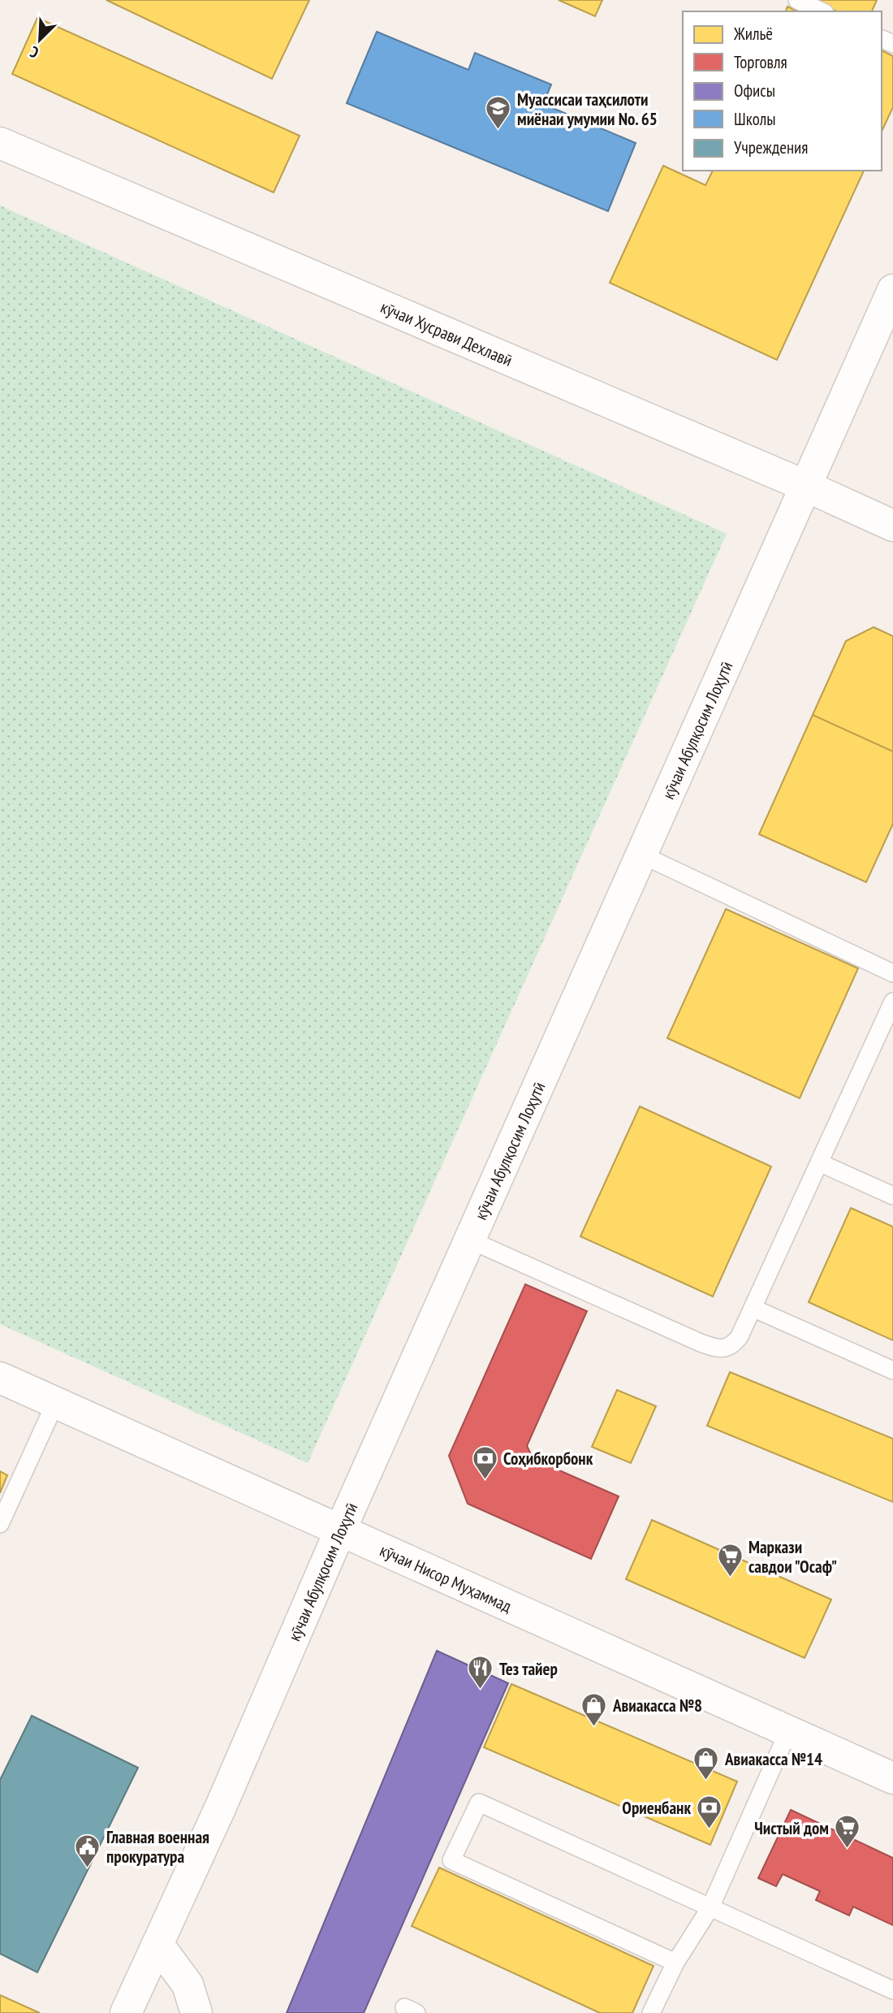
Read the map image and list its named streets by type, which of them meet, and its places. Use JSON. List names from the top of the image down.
{
  "streets": {
    "street": ["кӯчаи Хусрави Дехлавӣ", "кӯчаи Абулқосим Лоҳутӣ", "кӯчаи Нисор Муҳаммад"]
  },
  "crossings": [
    ["кӯчаи Хусрави Дехлавӣ", "кӯчаи Абулқосим Лоҳутӣ"],
    ["кӯчаи Абулқосим Лоҳутӣ", "кӯчаи Нисор Муҳаммад"]
  ],
  "places": {
    "school or university": ["Муассисаи таҳсилоти миёнаи умумии No. 65"],
    "bank": ["Соҳибкорбонк", "Ориенбанк"],
    "supermarket": ["Маркази савдои \"Осаф\"", "Чистый дом"],
    "restaurant": ["Тез тайер"],
    "shop": ["Авиакасса №8", "Авиакасса №14"],
    "public building": ["Главная военная прокуратура"]
  },
  "legend": [
    "Жильё",
    "Торговля",
    "Офисы",
    "Школы",
    "Учреждения"
  ],
  "north": "bottom left"
}
